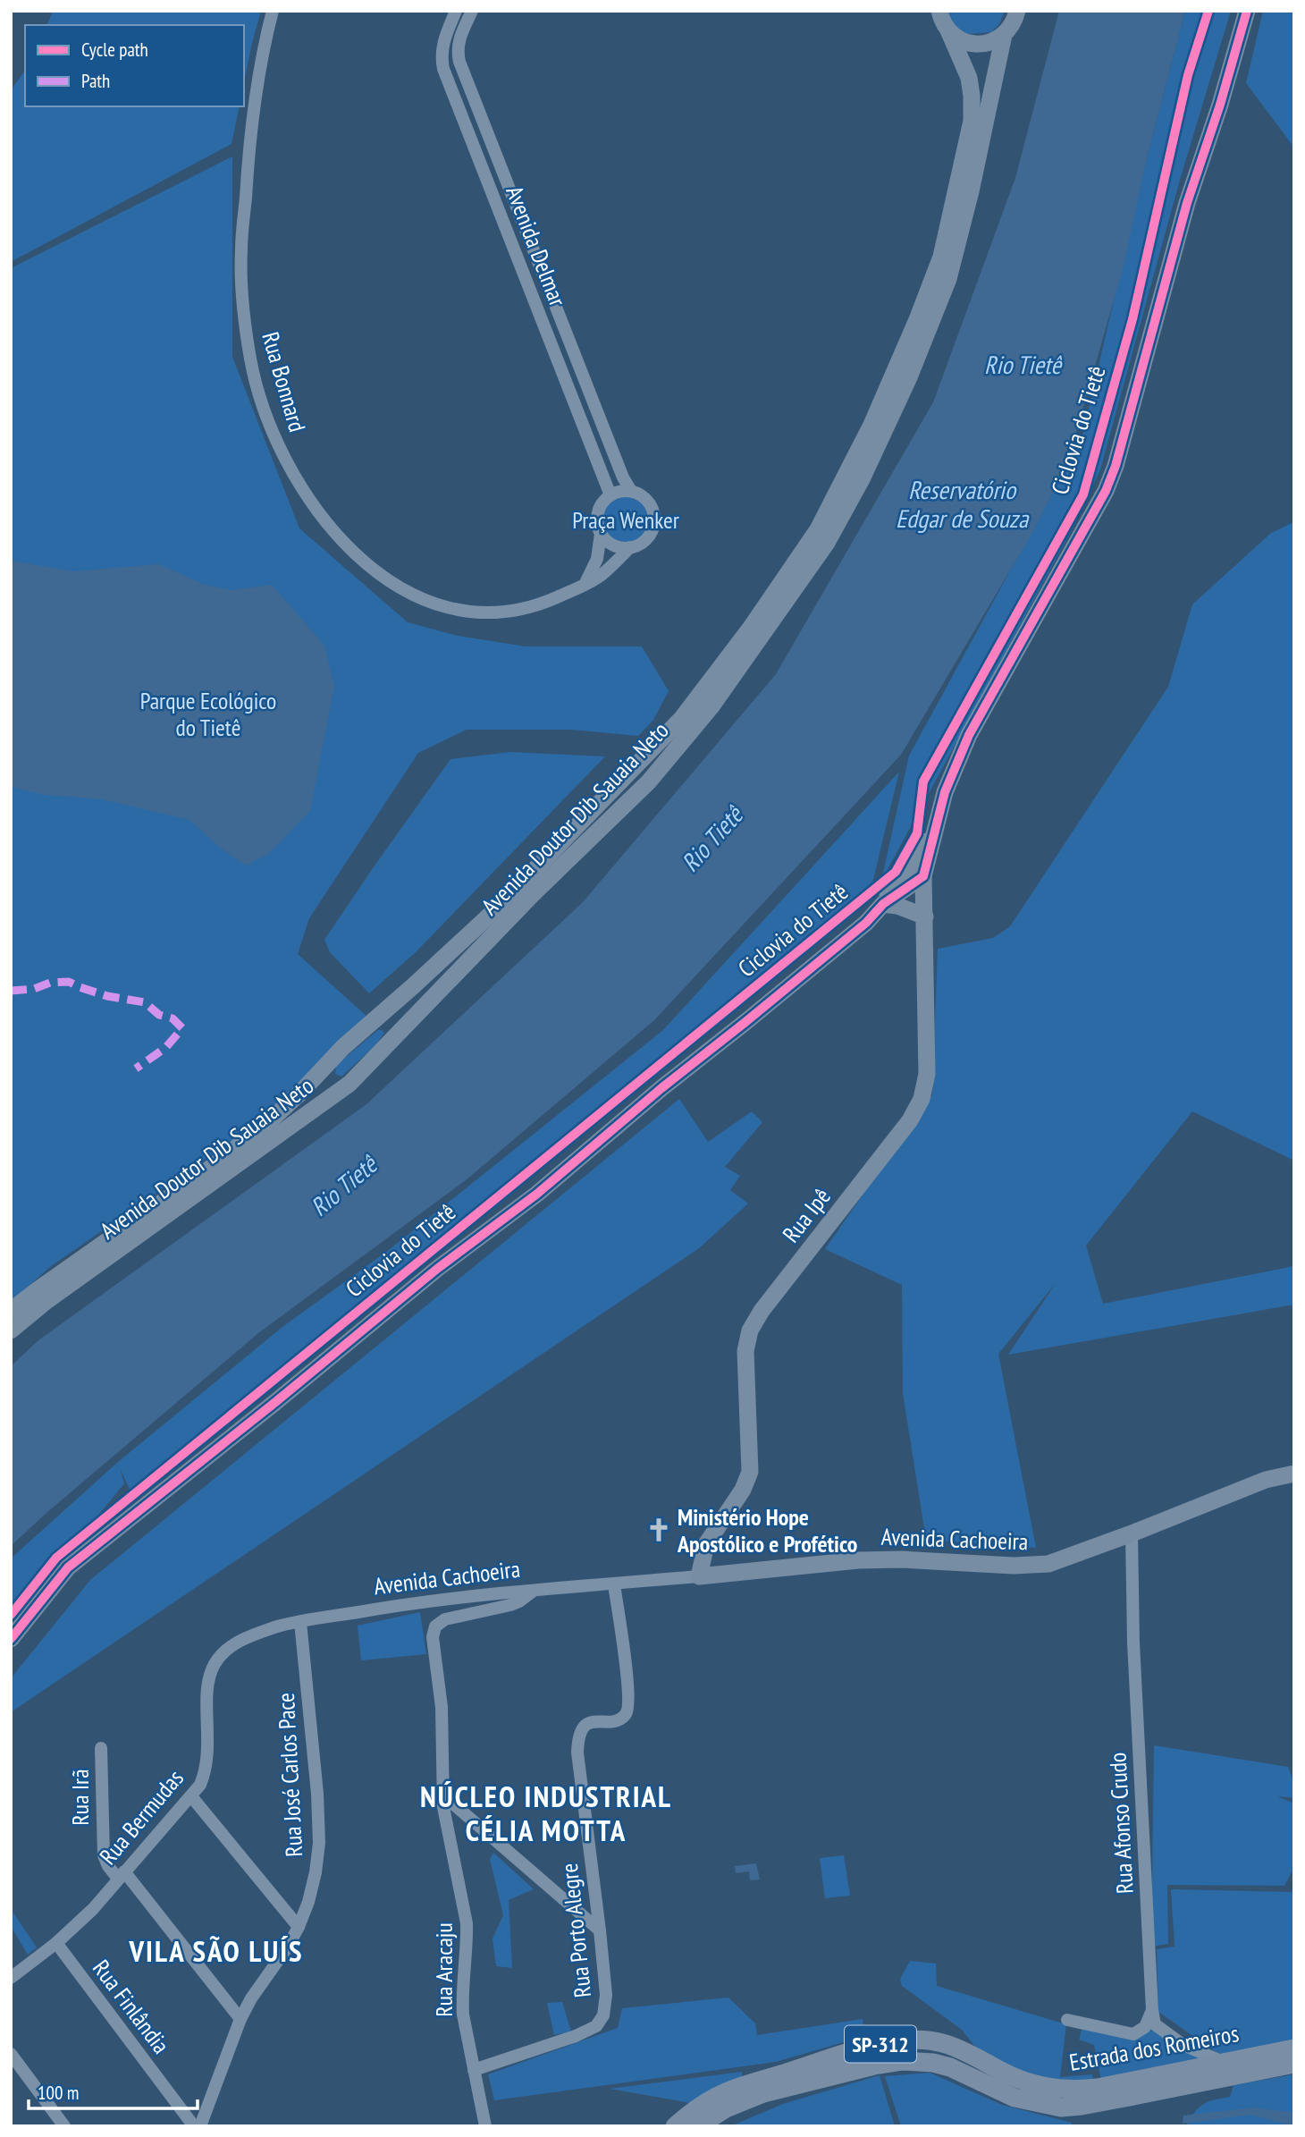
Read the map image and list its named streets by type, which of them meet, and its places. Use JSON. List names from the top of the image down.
{
  "streets": {
    "main road": [
      "Avenida Doutor Dib Sauaia Neto",
      "Rua Ipê",
      "Avenida Cachoeira",
      "SP-312",
      "Estrada dos Romeiros"
    ],
    "street": [
      "Avenida Delmar",
      "Rua Bonnard",
      "Rua José Carlos Pace",
      "Rua Irã",
      "Rua Bermudas",
      "Rua Afonso Crudo",
      "Rua Porto Alegre",
      "Rua Aracaju",
      "Rua Finlândia"
    ],
    "cycle path": ["Ciclovia do Tietê"]
  },
  "crossings": [
    ["Avenida Delmar", "Rua Bonnard"],
    ["Rua Ipê", "Avenida Cachoeira"],
    ["Avenida Cachoeira", "Rua José Carlos Pace"],
    ["Avenida Cachoeira", "Rua Bermudas"],
    ["Avenida Cachoeira", "Rua Afonso Crudo"],
    ["Avenida Cachoeira", "Rua Porto Alegre"],
    ["Avenida Cachoeira", "Rua Aracaju"],
    ["Rua José Carlos Pace", "Rua Irã"],
    ["Rua José Carlos Pace", "Rua Bermudas"],
    ["Rua Irã", "Rua Bermudas"],
    ["Rua Bermudas", "Rua Finlândia"],
    ["Rua Porto Alegre", "Rua Aracaju"]
  ],
  "districts": ["NÚCLEO INDUSTRIAL CÉLIA MOTTA", "VILA SÃO LUÍS"],
  "water": ["Rio Tietê", "Reservatório Edgar de Souza"],
  "parks": ["Praça Wenker", "Parque Ecológico do Tietê"],
  "places": {
    "church": ["Ministério Hope Apostólico e Profético"]
  },
  "legend": ["Cycle path", "Path"],
  "scale_bar": "100 m"
}
